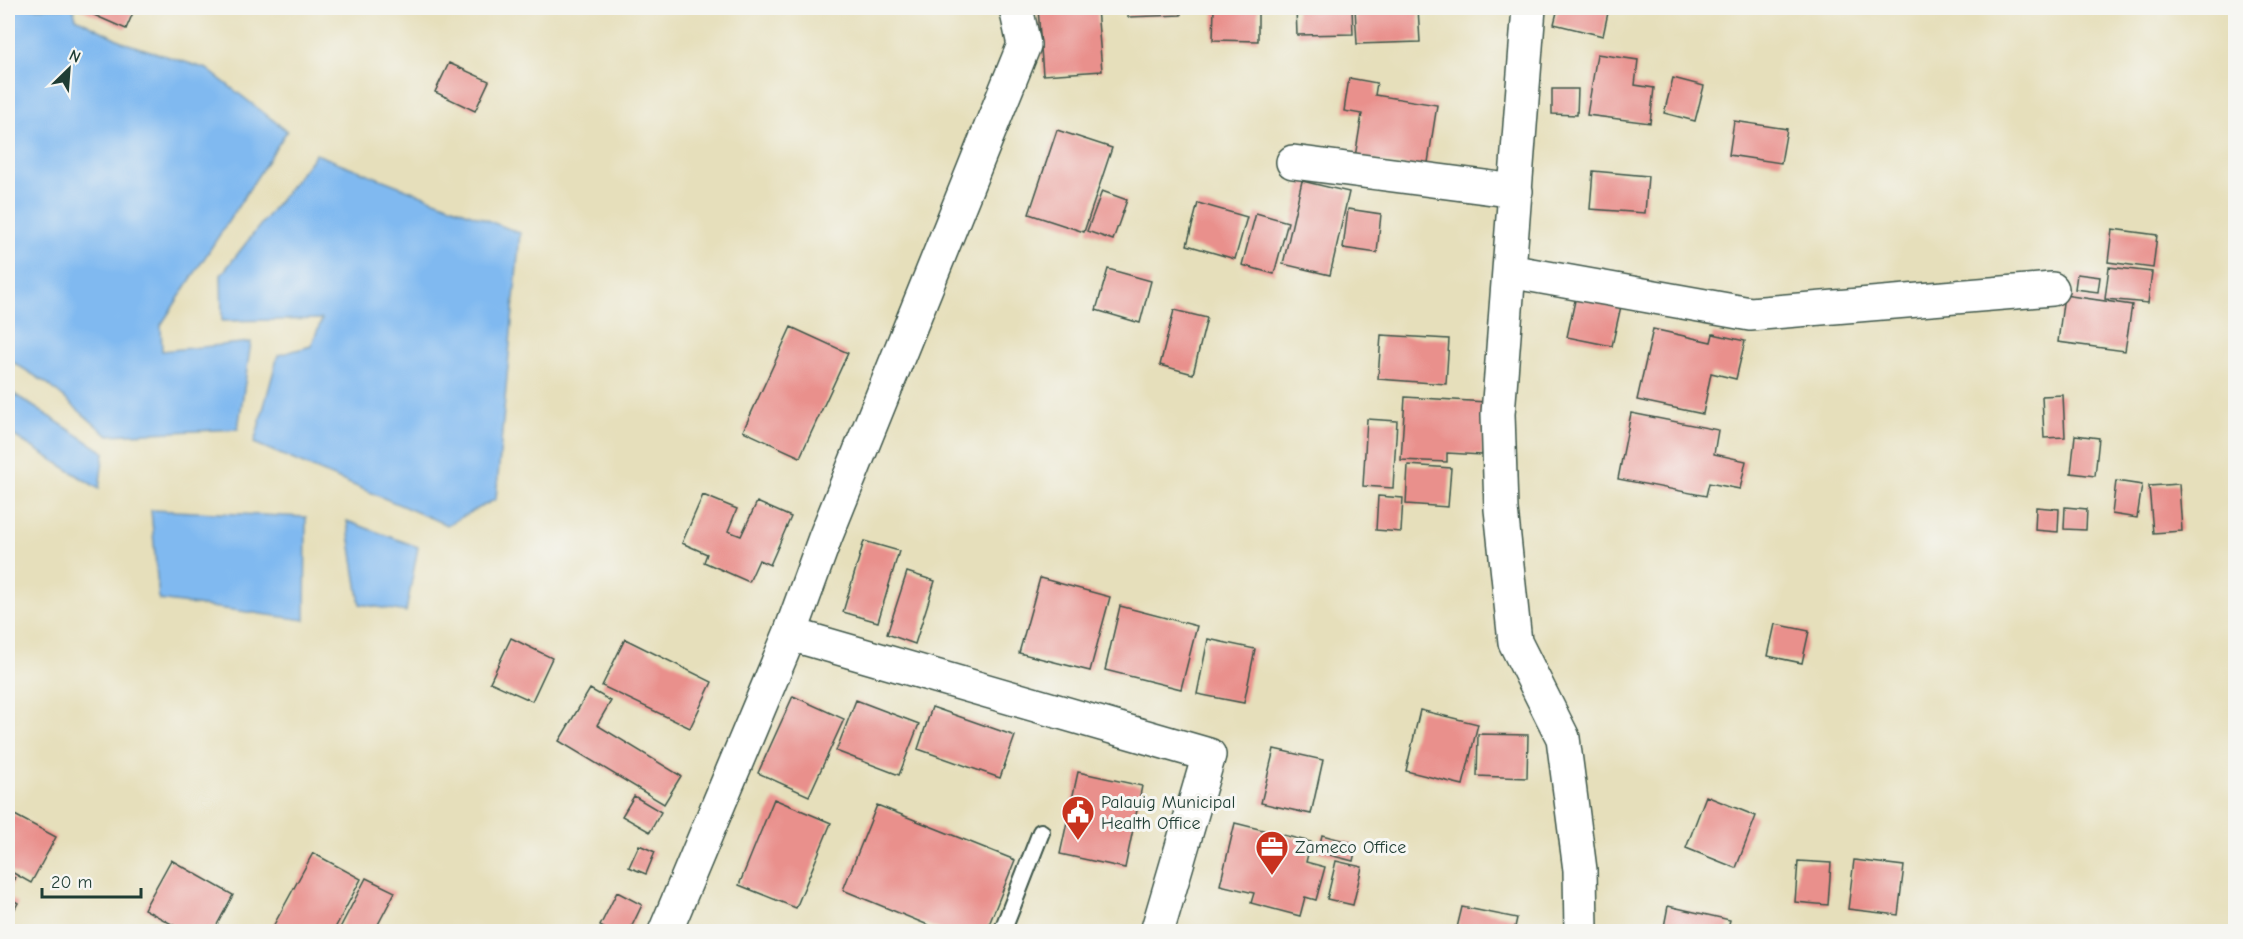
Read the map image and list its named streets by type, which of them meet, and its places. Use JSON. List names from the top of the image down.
{
  "places": {
    "public building": ["Palauig Municipal Health Office"],
    "office": ["Zameco Office"]
  },
  "scale_bar": "20 m",
  "north": "top right"
}
